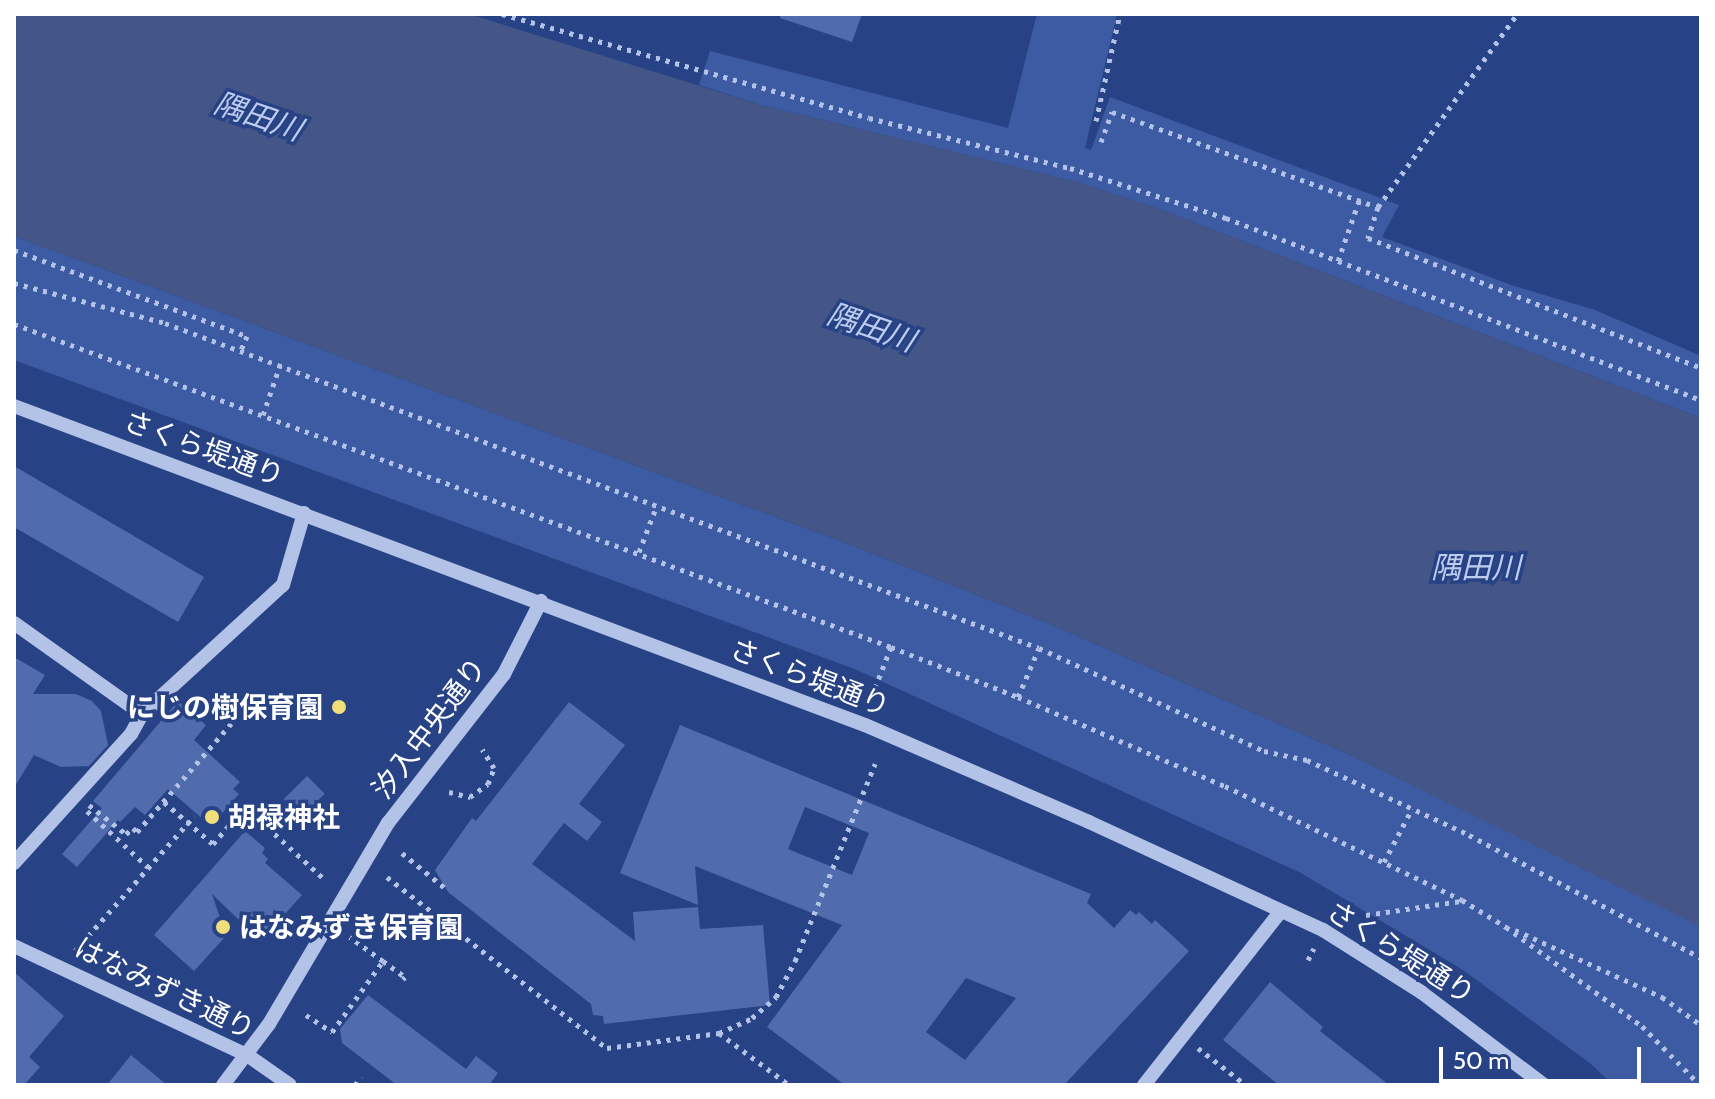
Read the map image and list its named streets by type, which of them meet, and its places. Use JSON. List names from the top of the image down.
{
  "streets": {
    "street": ["さくら堤通り", "汐入中央通り", "はなみずき通り"]
  },
  "crossings": [
    ["さくら堤通り", "汐入中央通り"],
    ["汐入中央通り", "はなみずき通り"]
  ],
  "water": ["隅田川"],
  "places": ["にじの樹保育園", "胡禄神社", "はなみずき保育園"],
  "scale_bar": "50 m"
}
